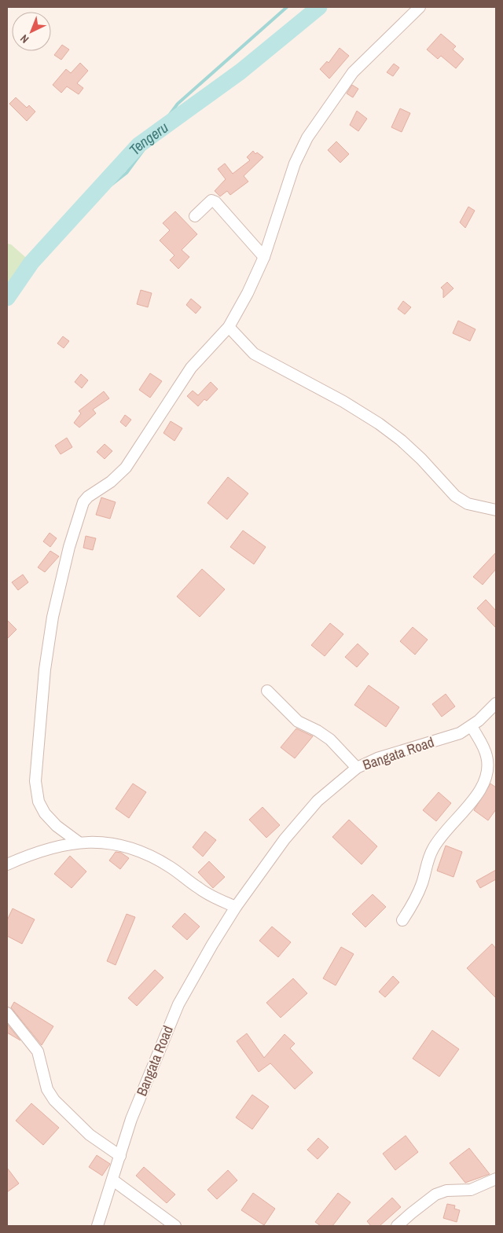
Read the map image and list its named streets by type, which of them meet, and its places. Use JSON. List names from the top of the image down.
{
  "streets": {
    "street": ["Bangata Road"]
  },
  "water": ["Tengeru"],
  "north": "bottom left"
}
